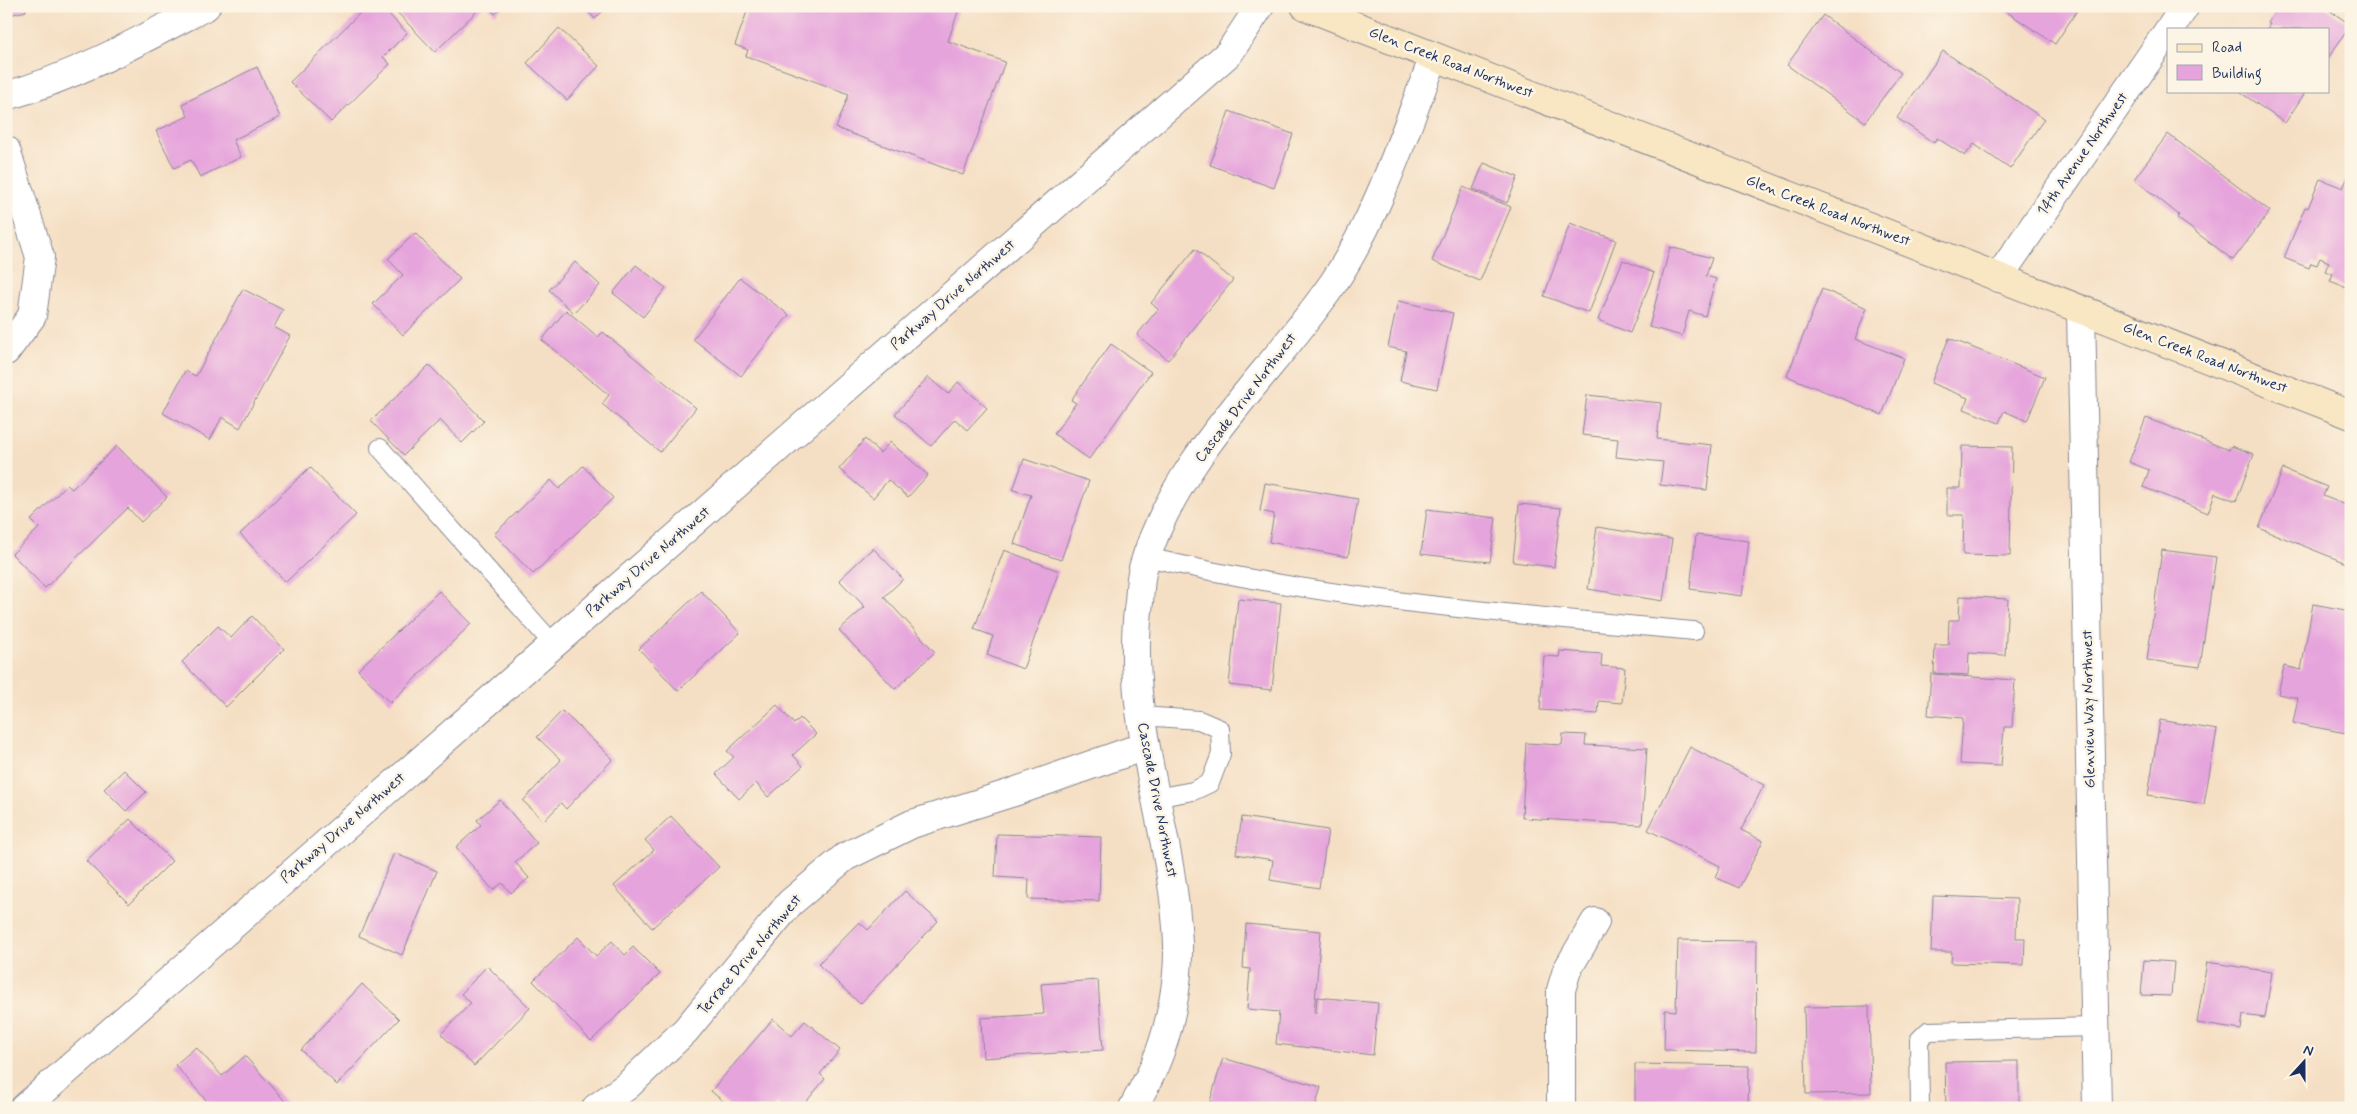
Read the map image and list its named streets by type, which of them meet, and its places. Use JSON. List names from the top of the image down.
{
  "streets": {
    "main road": ["Glen Creek Road Northwest"],
    "street": [
      "14th Avenue Northwest",
      "Parkway Drive Northwest",
      "Cascade Drive Northwest",
      "Glenview Way Northwest",
      "Terrace Drive Northwest"
    ]
  },
  "crossings": [
    ["Glen Creek Road Northwest", "14th Avenue Northwest"],
    ["Glen Creek Road Northwest", "Cascade Drive Northwest"],
    ["Glen Creek Road Northwest", "Glenview Way Northwest"],
    ["Cascade Drive Northwest", "Terrace Drive Northwest"]
  ],
  "legend": ["Road", "Building"],
  "north": "top"
}
